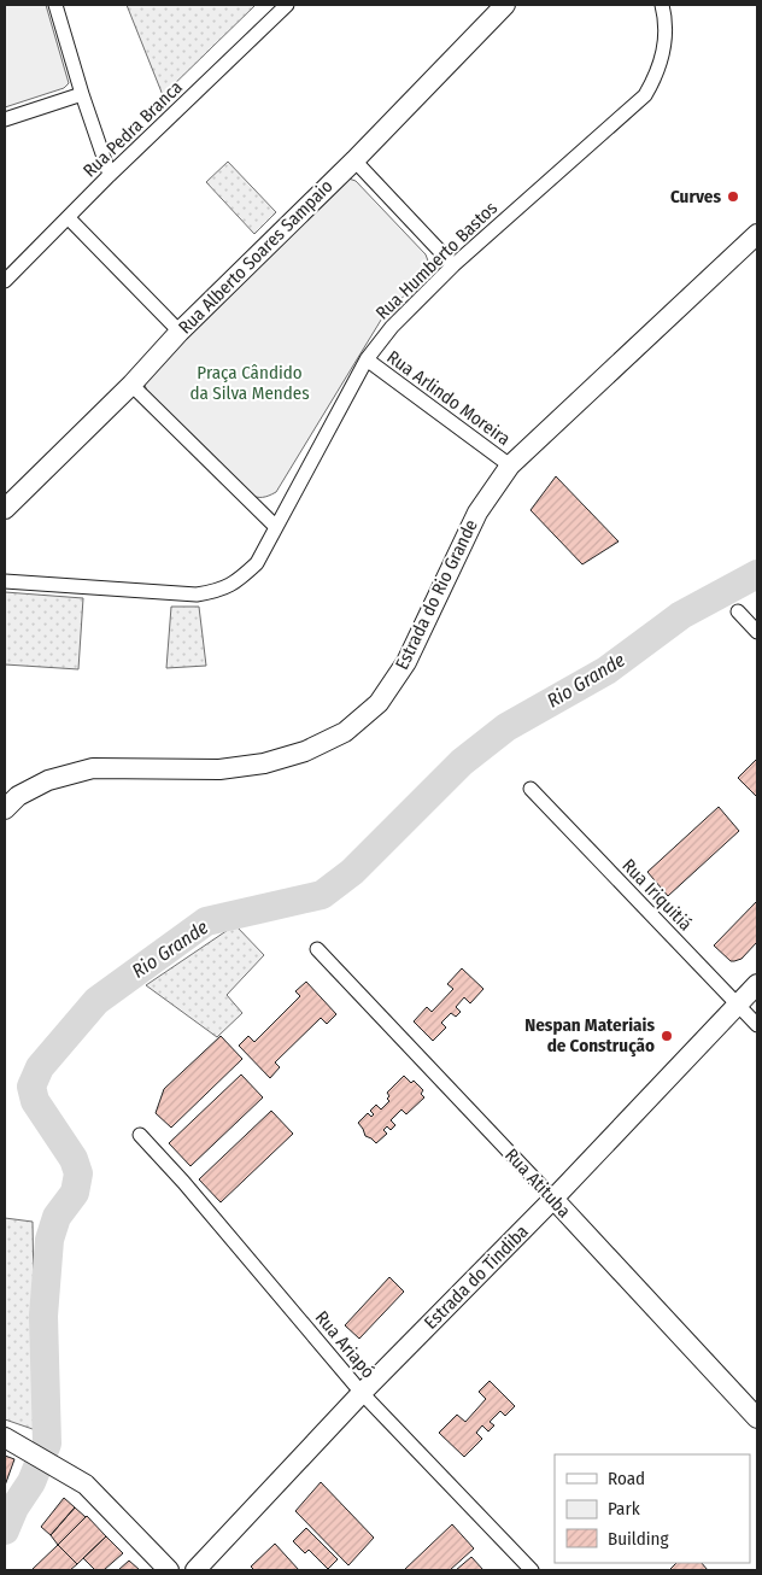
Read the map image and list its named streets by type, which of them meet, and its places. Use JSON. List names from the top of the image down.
{
  "streets": {
    "street": [
      "Rua Pedra Branca",
      "Rua Alberto Soares Sampaio",
      "Rua Humberto Bastos",
      "Rua Arlindo Moreira",
      "Estrada do Rio Grande",
      "Rua Iriquitiá",
      "Rua Atituba",
      "Estrada do Tindiba",
      "Rua Ariapó"
    ]
  },
  "crossings": [
    ["Rua Humberto Bastos", "Rua Arlindo Moreira"],
    ["Rua Arlindo Moreira", "Estrada do Rio Grande"],
    ["Rua Iriquitiá", "Estrada do Tindiba"],
    ["Rua Atituba", "Estrada do Tindiba"],
    ["Estrada do Tindiba", "Rua Ariapó"]
  ],
  "water": ["Rio Grande"],
  "parks": ["Praça Cândido da Silva Mendes"],
  "places": ["Curves", "Nespan Materiais de Construção"],
  "legend": ["Road", "Park", "Building"]
}
